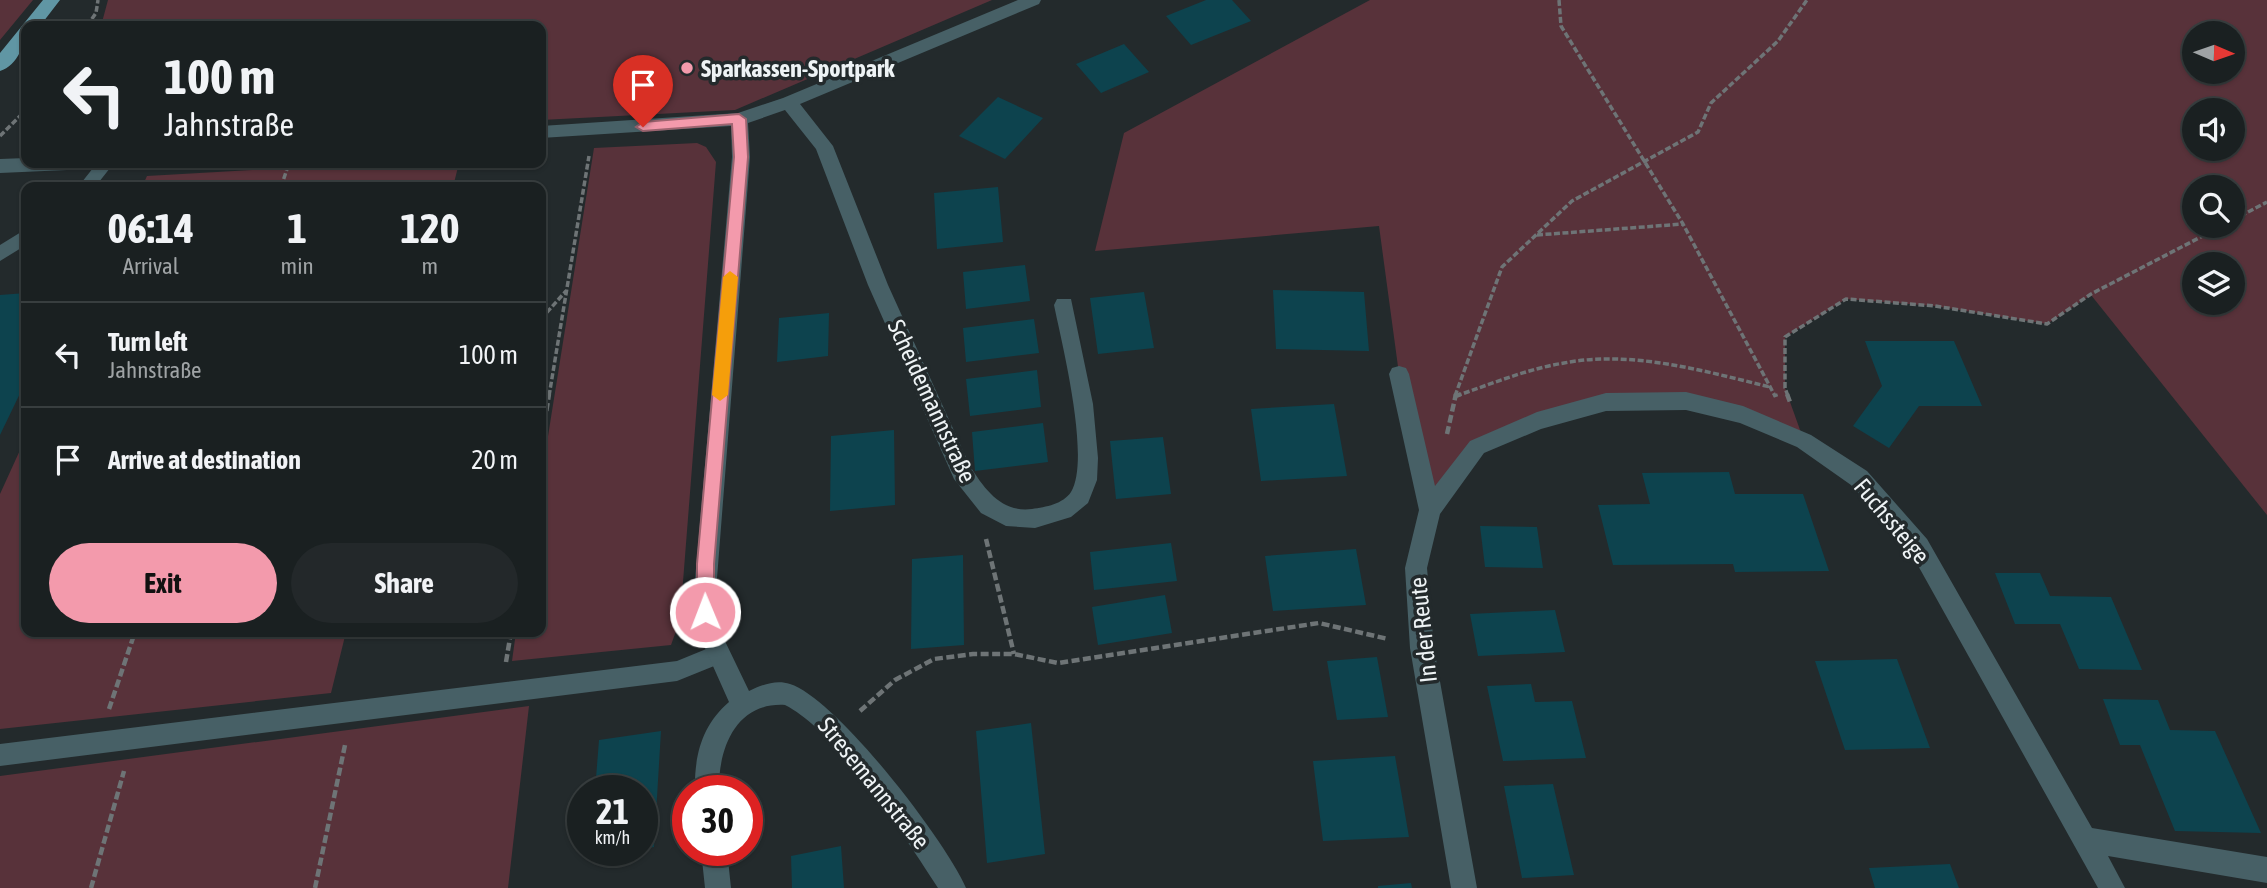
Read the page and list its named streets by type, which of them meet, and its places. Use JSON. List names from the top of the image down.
{
  "streets": {
    "street": [
      "Scheidemannstraße",
      "Fuchssteige",
      "In der Reute",
      "Stresemannstraße"
    ]
  },
  "crossings": [
    ["Fuchssteige", "In der Reute"]
  ],
  "places": ["Sparkassen-Sportpark"],
  "north": "right",
  "page": {
    "turn": ["100 m", "Jahnstraße"],
    "eta": [
      "06:14",
      "Arrival",
      "1",
      "min",
      "120",
      "m"
    ],
    "list": [
      {
        "name": "Turn left",
        "note": "Jahnstraße",
        "value": "100 m"
      },
      {
        "name": "Arrive at destination",
        "value": "20 m"
      }
    ],
    "buttons": ["Exit", "Share"],
    "speed": "21 km/h",
    "limit": "30"
  }
}
